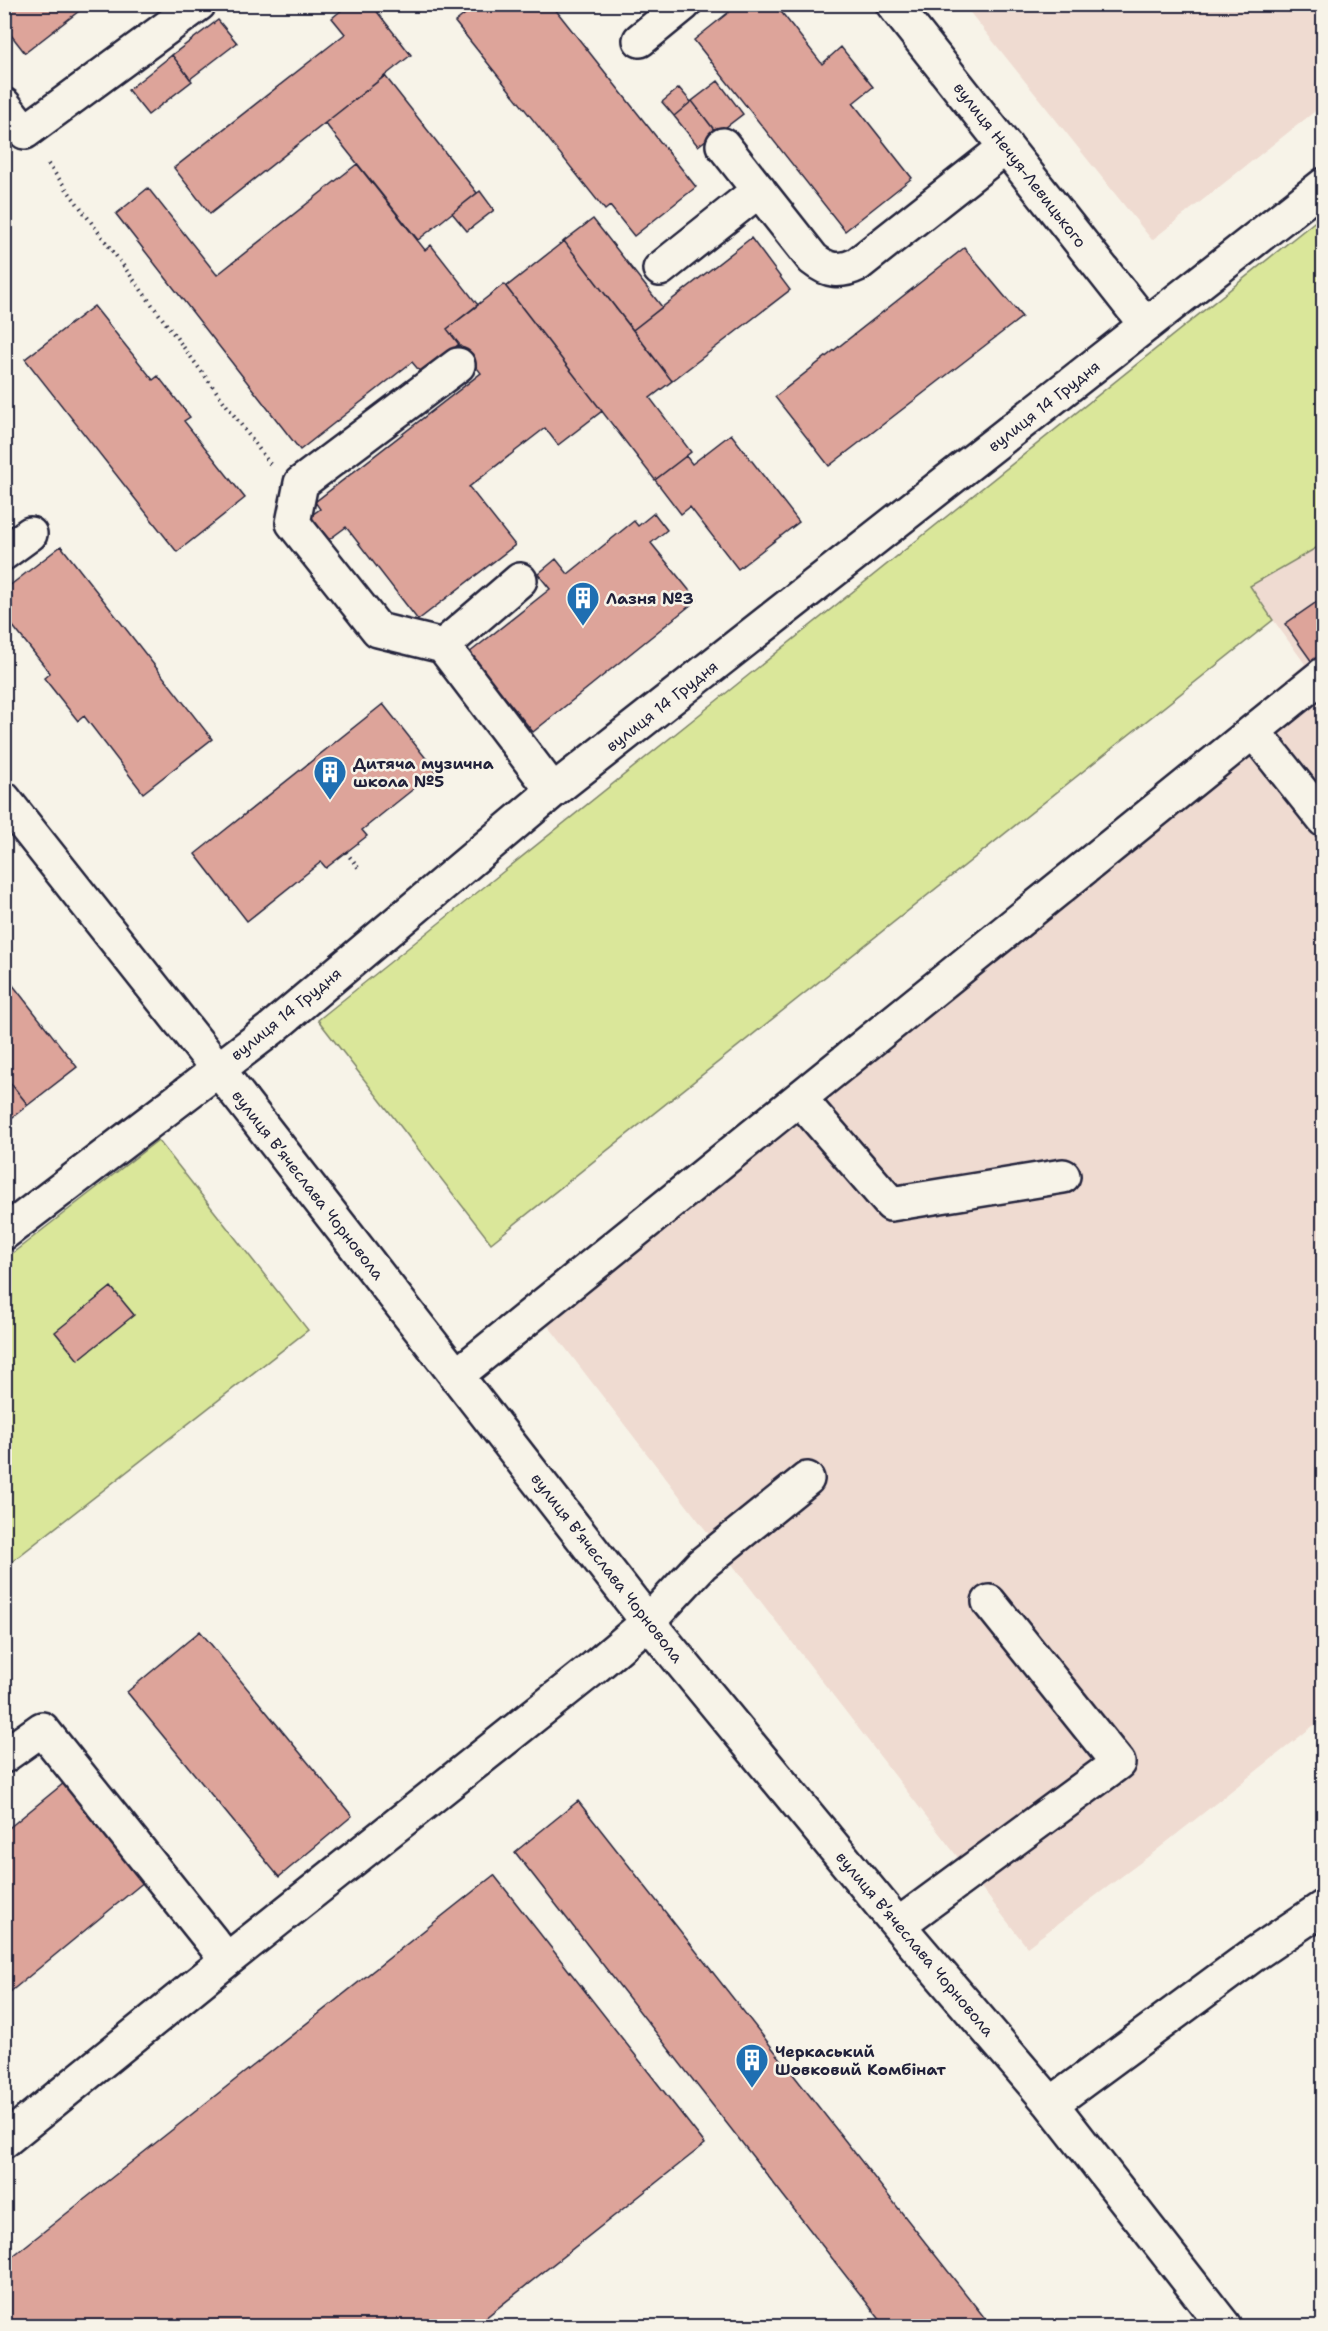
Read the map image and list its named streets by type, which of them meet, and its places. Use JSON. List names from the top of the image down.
{
  "streets": {
    "street": ["вулиця Нечуя-Левицького", "вулиця 14 Грудня", "вулиця Вʼячеслава Чорновола"]
  },
  "crossings": [
    ["вулиця Нечуя-Левицького", "вулиця 14 Грудня"],
    ["вулиця 14 Грудня", "вулиця Вʼячеслава Чорновола"]
  ],
  "places": {
    "building": ["Лазня №3", "Дитяча музична школа №5", "Черкаський Шовковий Комбінат"]
  }
}
